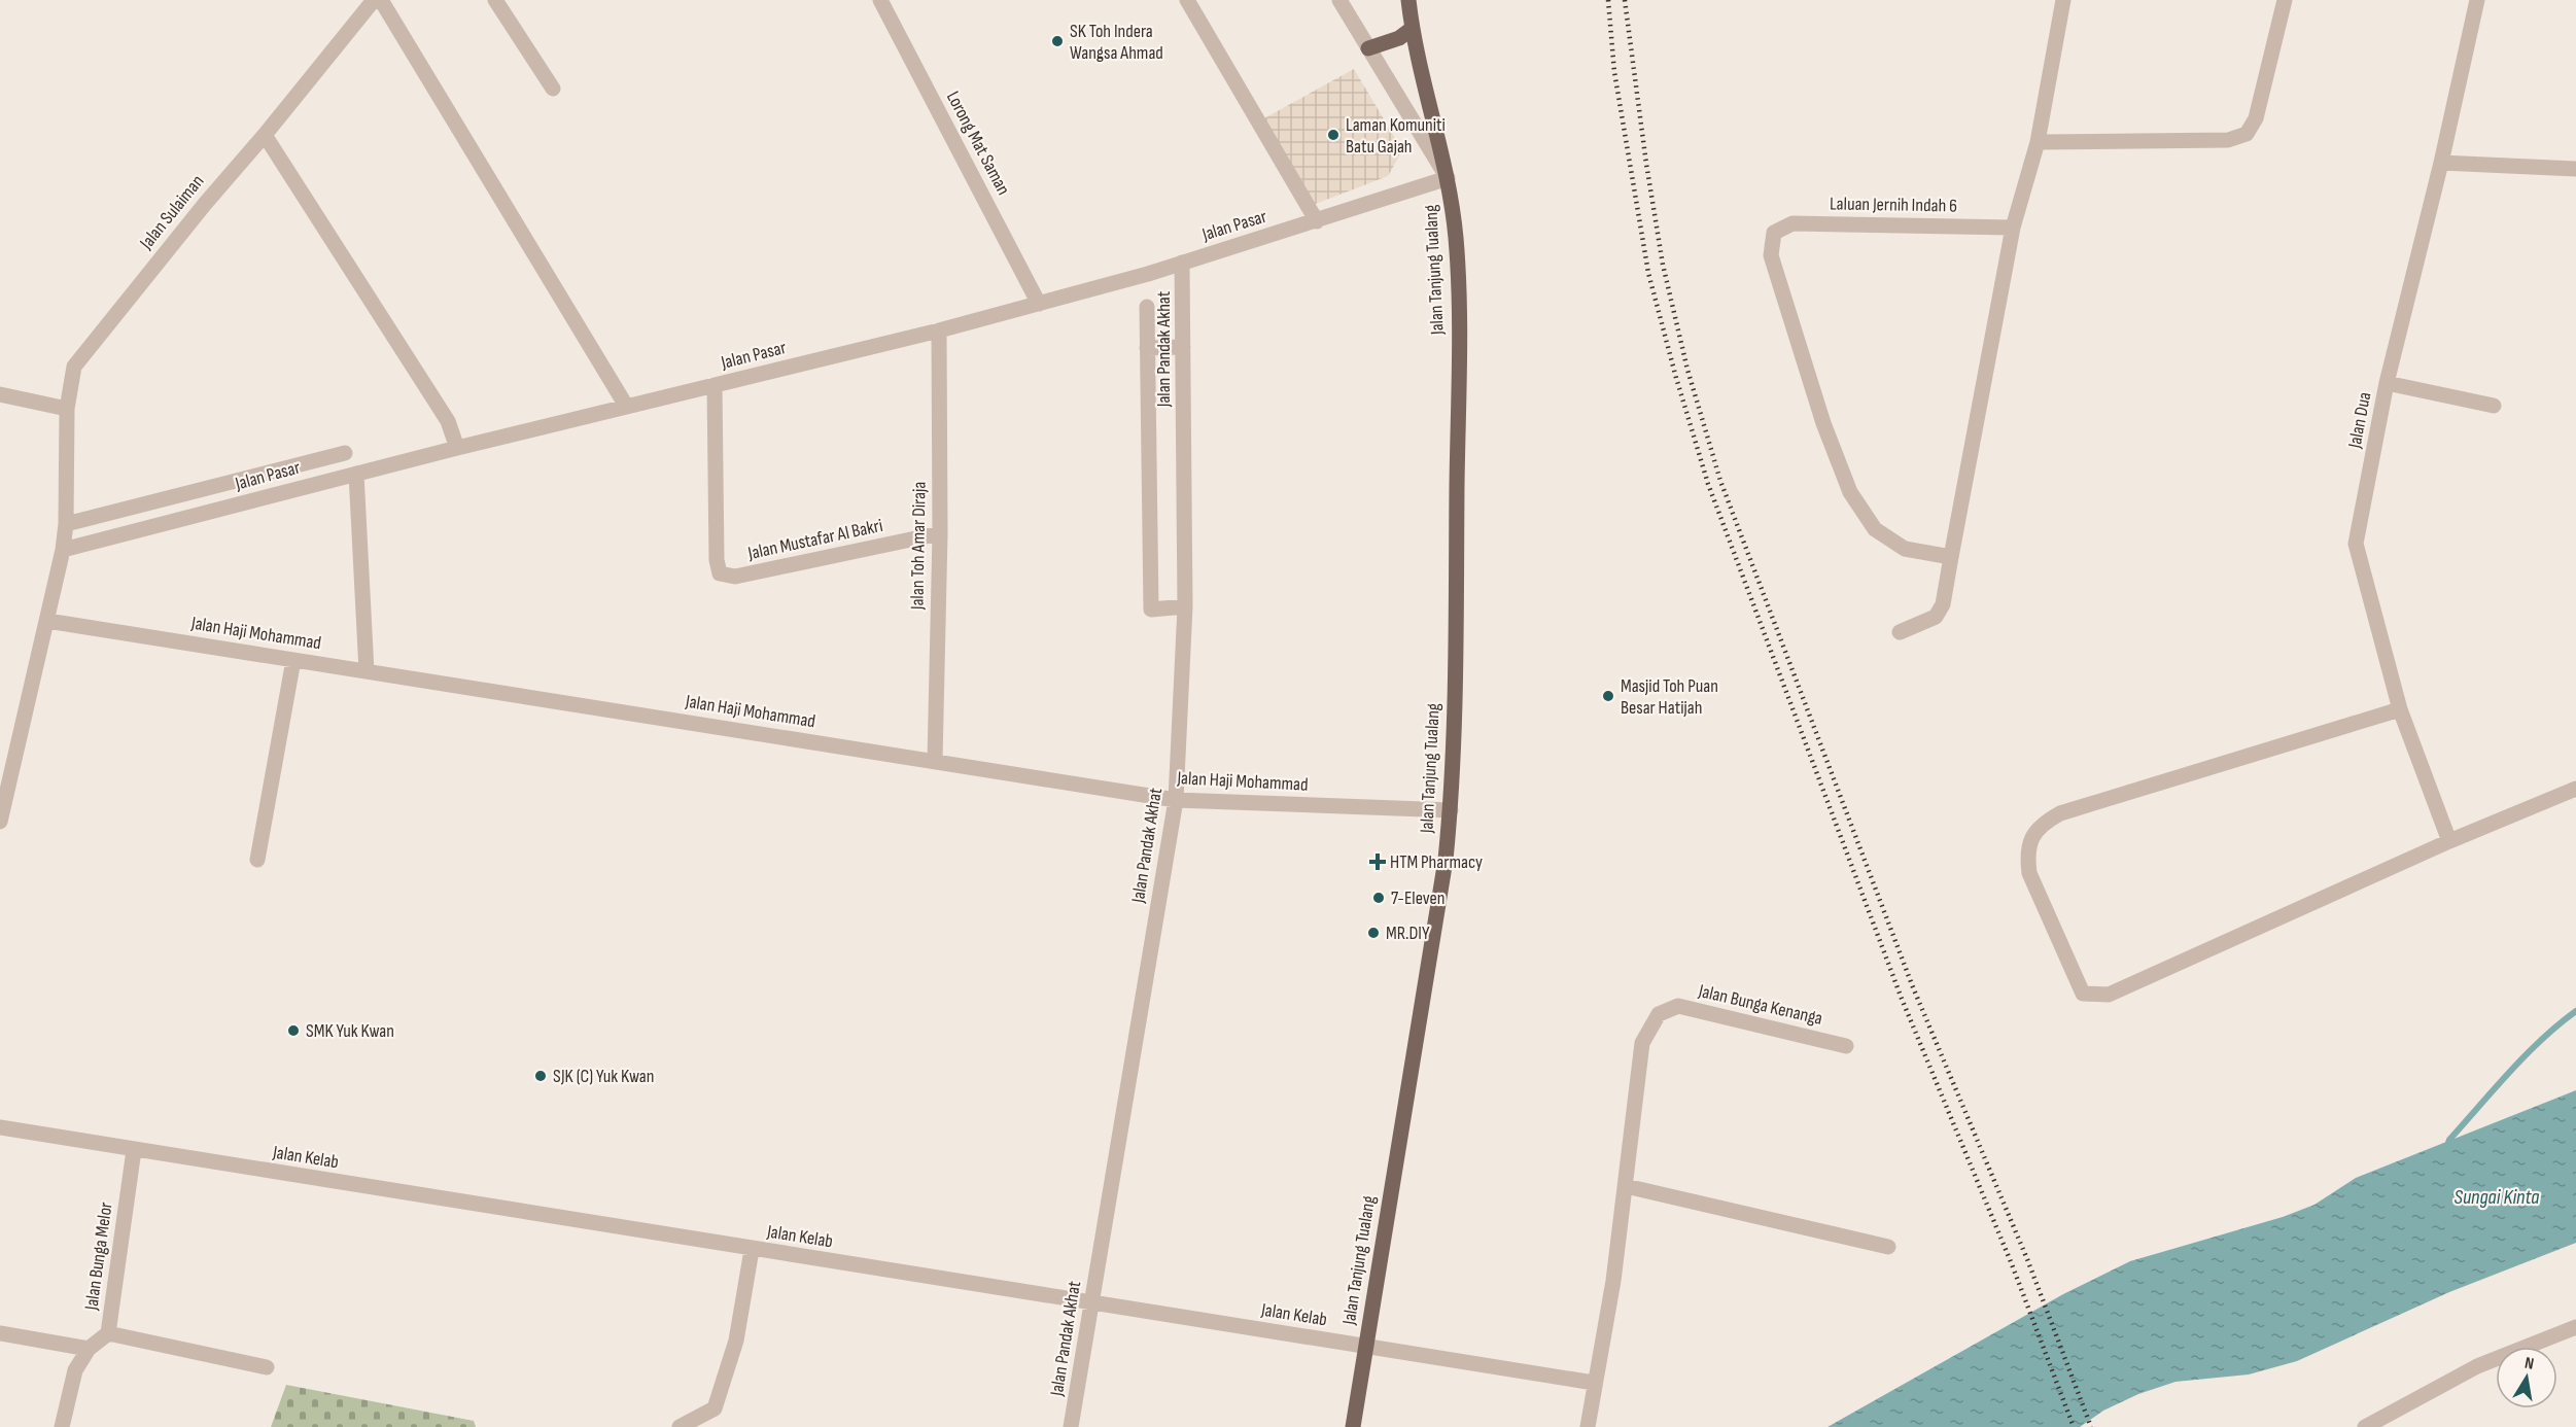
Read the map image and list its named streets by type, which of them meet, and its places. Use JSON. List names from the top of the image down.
{
  "streets": {
    "main road": ["Jalan Tanjung Tualang"],
    "street": [
      "Lorong Mat Saman",
      "Laluan Jernih Indah 6",
      "Jalan Sulaiman",
      "Jalan Pasar",
      "Jalan Pandak Akhat",
      "Jalan Dua",
      "Jalan Mustafar Al Bakri",
      "Jalan Toh Amar Diraja",
      "Jalan Haji Mohammad",
      "Jalan Bunga Kenanga",
      "Jalan Kelab",
      "Jalan Bunga Melor"
    ]
  },
  "crossings": [
    ["Lorong Mat Saman", "Jalan Pasar"],
    ["Jalan Sulaiman", "Jalan Pasar"],
    ["Jalan Sulaiman", "Jalan Haji Mohammad"],
    ["Jalan Pasar", "Jalan Tanjung Tualang"],
    ["Jalan Pasar", "Jalan Pandak Akhat"],
    ["Jalan Pasar", "Jalan Mustafar Al Bakri"],
    ["Jalan Pasar", "Jalan Toh Amar Diraja"],
    ["Jalan Tanjung Tualang", "Jalan Haji Mohammad"],
    ["Jalan Tanjung Tualang", "Jalan Kelab"],
    ["Jalan Pandak Akhat", "Jalan Haji Mohammad"],
    ["Jalan Pandak Akhat", "Jalan Kelab"],
    ["Jalan Mustafar Al Bakri", "Jalan Toh Amar Diraja"],
    ["Jalan Toh Amar Diraja", "Jalan Haji Mohammad"],
    ["Jalan Bunga Kenanga", "Jalan Kelab"],
    ["Jalan Kelab", "Jalan Bunga Melor"]
  ],
  "water": ["Sungai Kinta"],
  "places": {
    "other": [
      "SK Toh Indera Wangsa Ahmad",
      "Laman Komuniti Batu Gajah",
      "Masjid Toh Puan Besar Hatijah",
      "7-Eleven",
      "MR.DIY",
      "SMK Yuk Kwan",
      "SJK (C) Yuk Kwan"
    ],
    "health": ["HTM Pharmacy"]
  },
  "north": "top"
}
